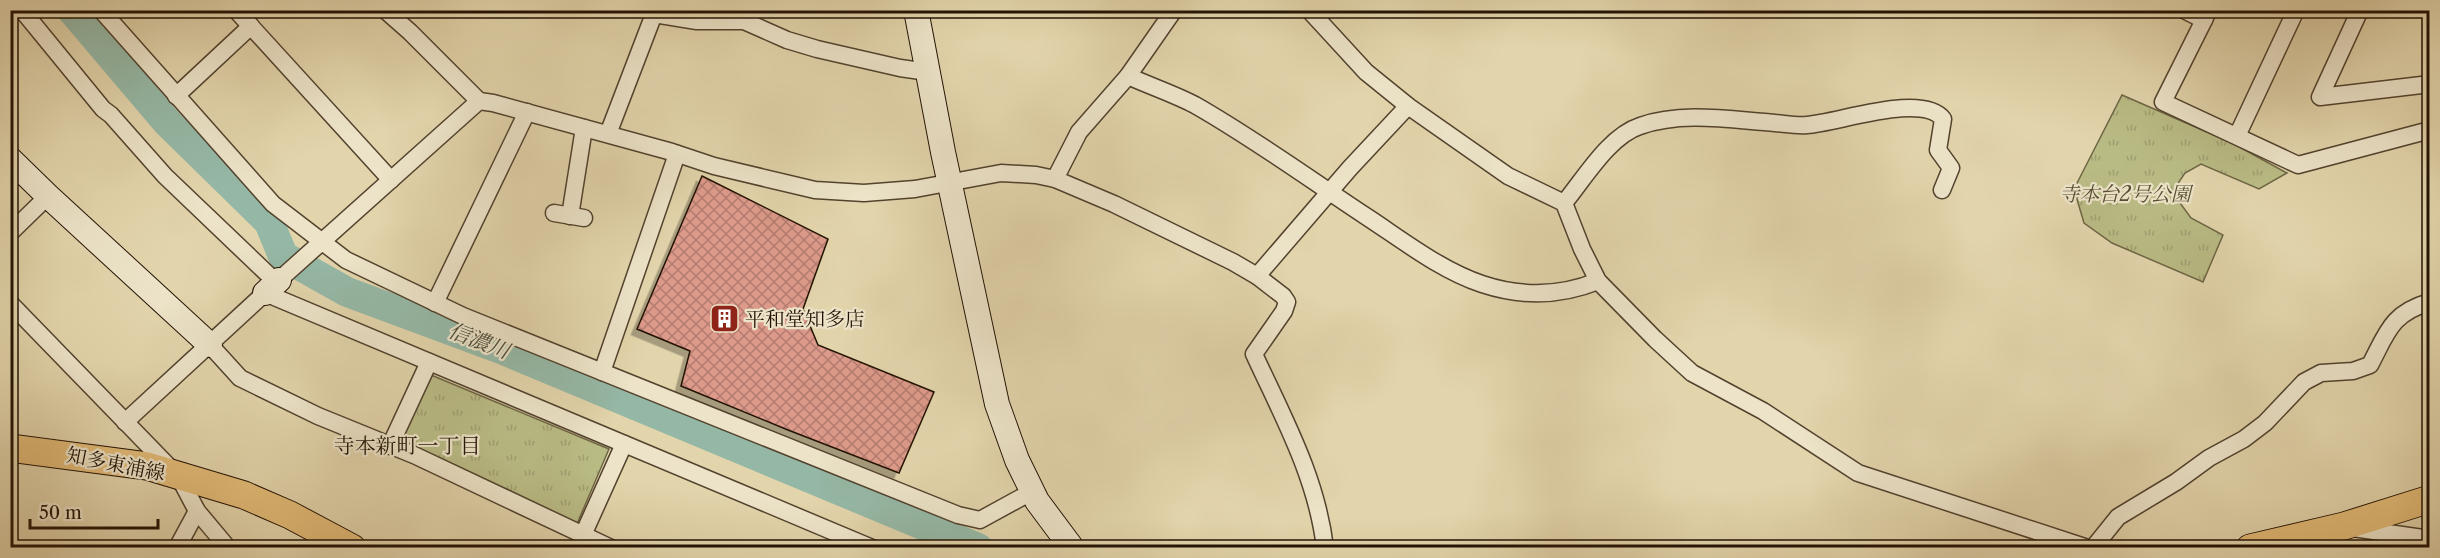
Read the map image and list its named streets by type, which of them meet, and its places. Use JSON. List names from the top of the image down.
{
  "streets": {
    "main road": ["知多東浦線"]
  },
  "districts": ["寺本新町一丁目"],
  "water": ["信濃川"],
  "parks": ["寺本台2号公園"],
  "places": {
    "building": ["平和堂知多店"]
  },
  "scale_bar": "50 m"
}
